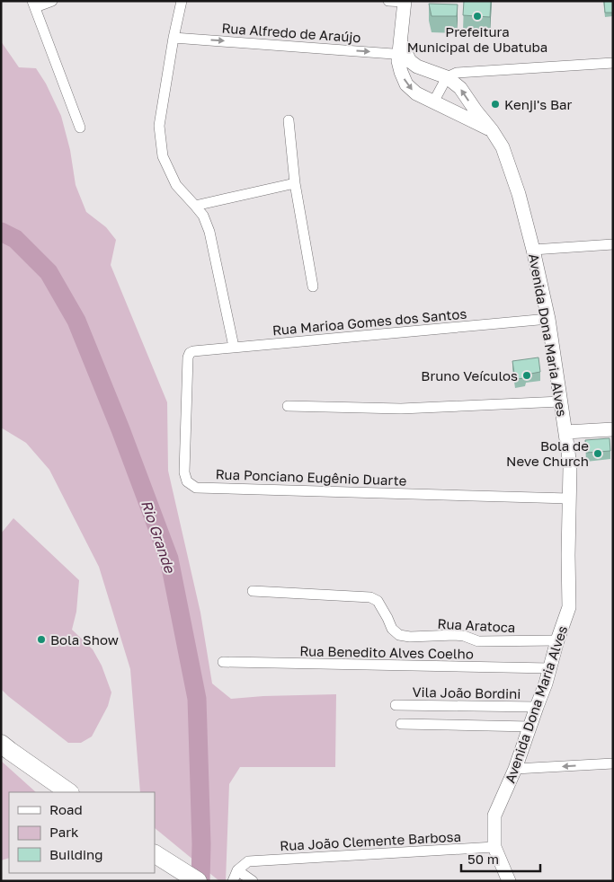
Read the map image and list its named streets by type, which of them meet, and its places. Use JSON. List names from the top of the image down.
{
  "streets": {
    "street": [
      "Rua Alfredo de Araújo",
      "Rua Marioa Gomes dos Santos",
      "Avenida Dona Maria Alves",
      "Rua Ponciano Eugênio Duarte",
      "Rua Aratoca",
      "Rua Benedito Alves Coelho",
      "Vila João Bordini",
      "Rua João Clemente Barbosa"
    ]
  },
  "crossings": [
    ["Rua Alfredo de Araújo", "Avenida Dona Maria Alves"],
    ["Rua Marioa Gomes dos Santos", "Avenida Dona Maria Alves"],
    ["Rua Marioa Gomes dos Santos", "Rua Ponciano Eugênio Duarte"],
    ["Avenida Dona Maria Alves", "Rua Ponciano Eugênio Duarte"],
    ["Avenida Dona Maria Alves", "Rua Aratoca"],
    ["Avenida Dona Maria Alves", "Rua Benedito Alves Coelho"],
    ["Avenida Dona Maria Alves", "Vila João Bordini"],
    ["Avenida Dona Maria Alves", "Rua João Clemente Barbosa"]
  ],
  "one_way": ["Rua Alfredo de Araújo"],
  "water": ["Rio Grande"],
  "places": [
    "Prefeitura Municipal de Ubatuba",
    "Kenji's Bar",
    "Bruno Veículos",
    "Bola de Neve Church",
    "Bola Show"
  ],
  "legend": ["Road", "Park", "Building"],
  "scale_bar": "50 m"
}
